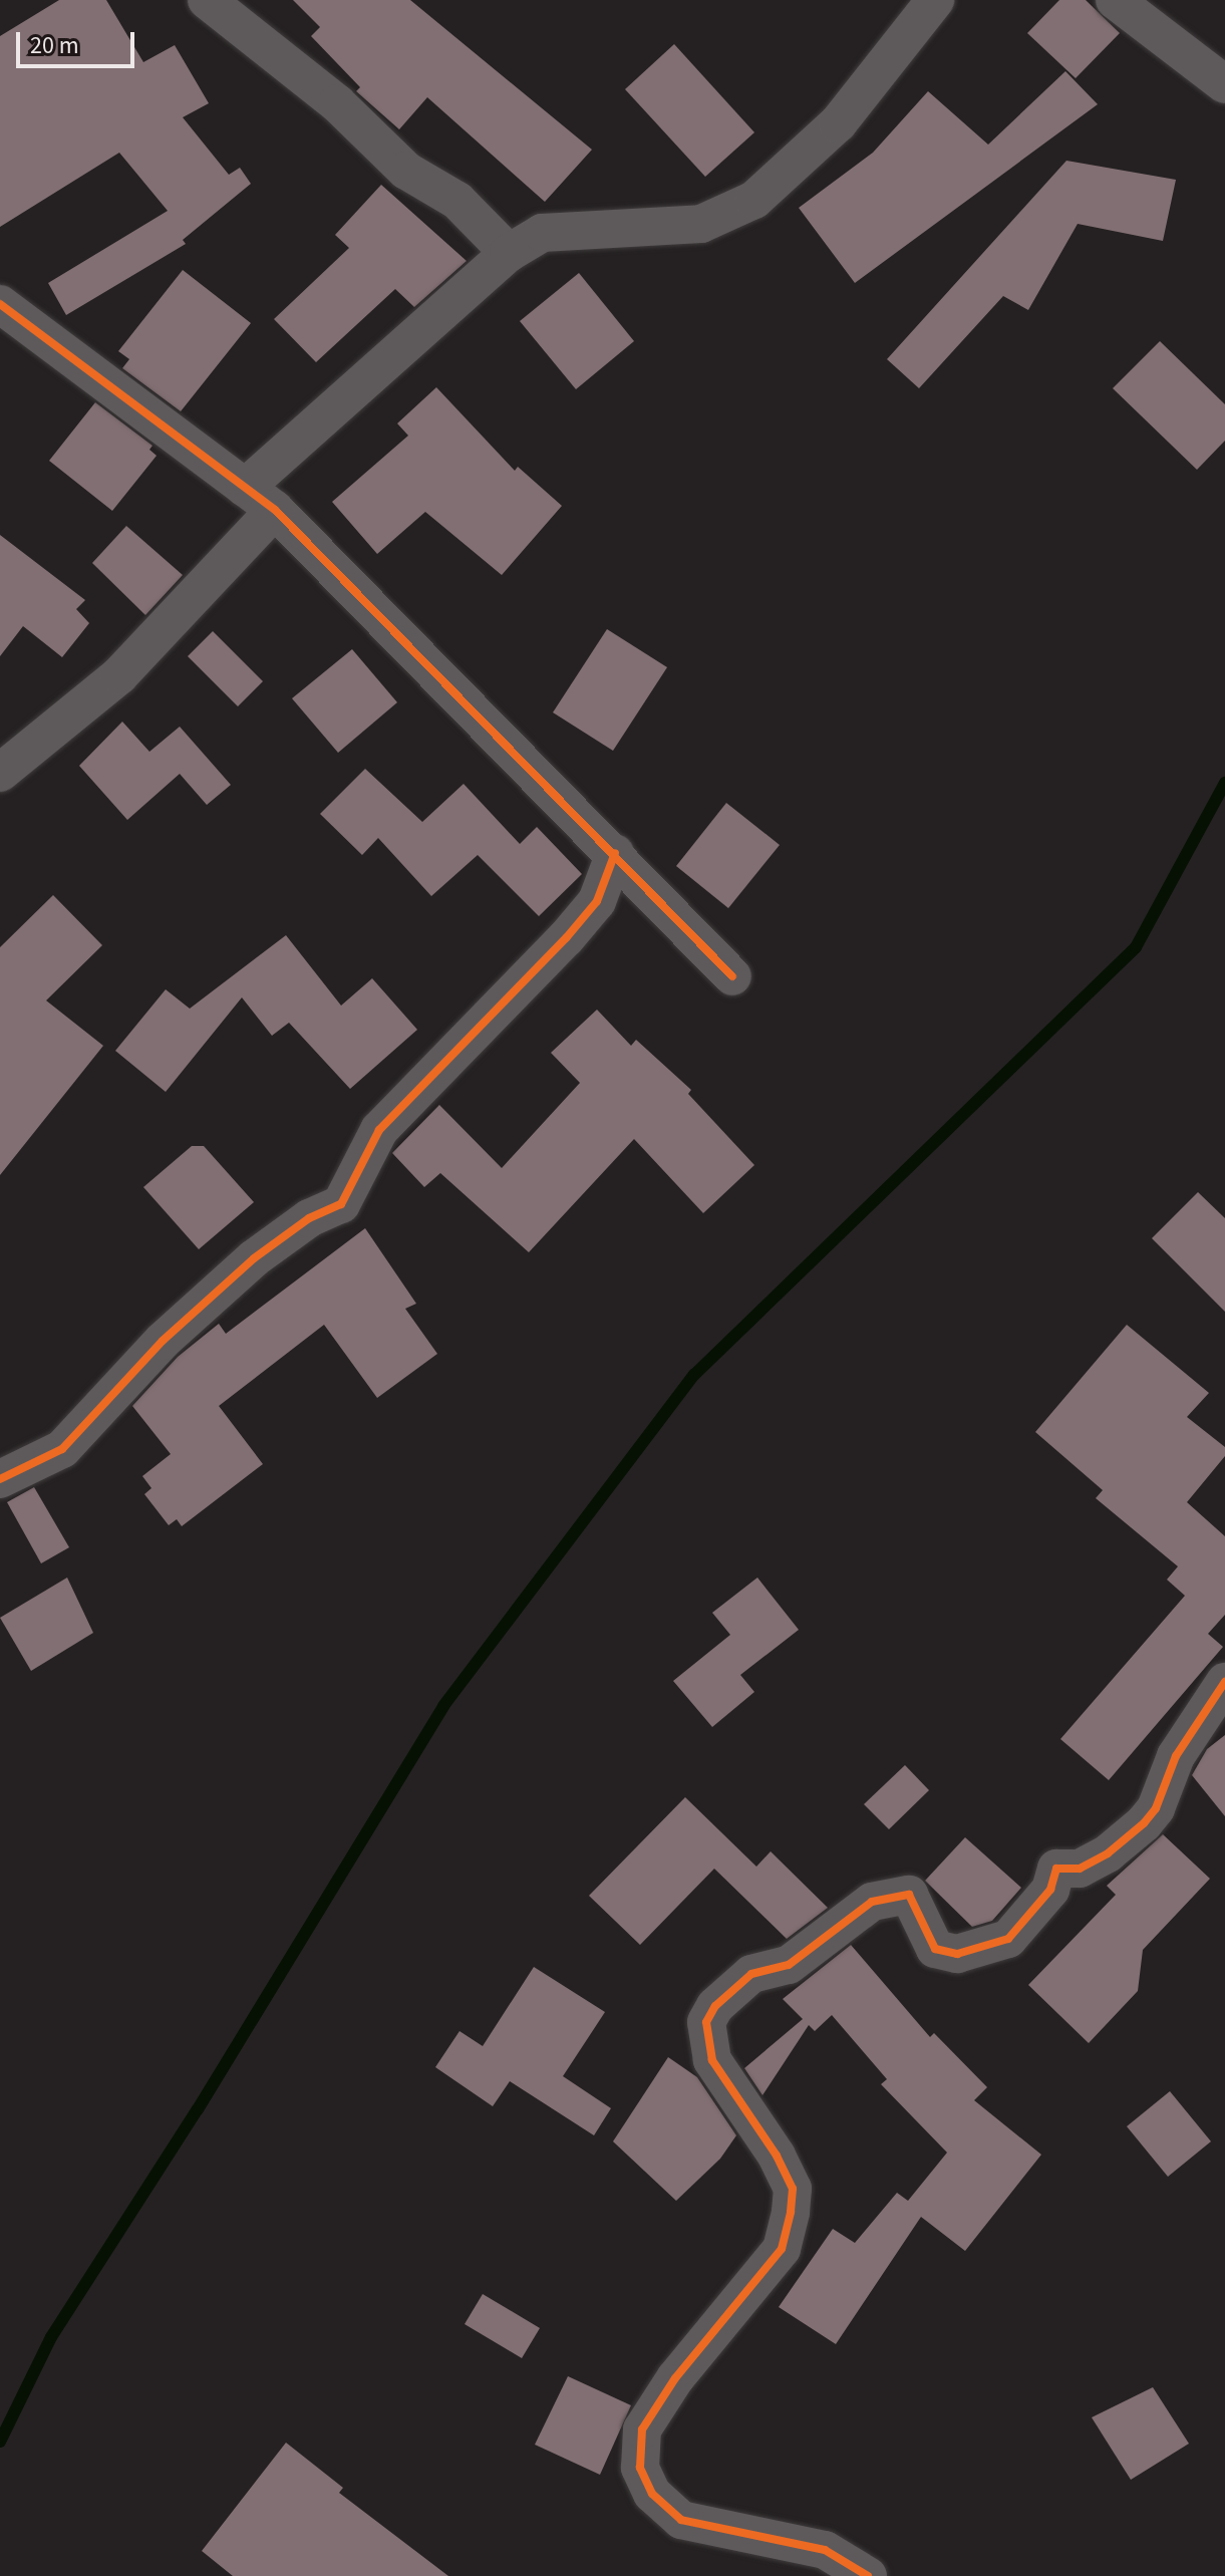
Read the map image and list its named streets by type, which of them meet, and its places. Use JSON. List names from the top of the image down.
{
  "scale_bar": "20 m"
}
